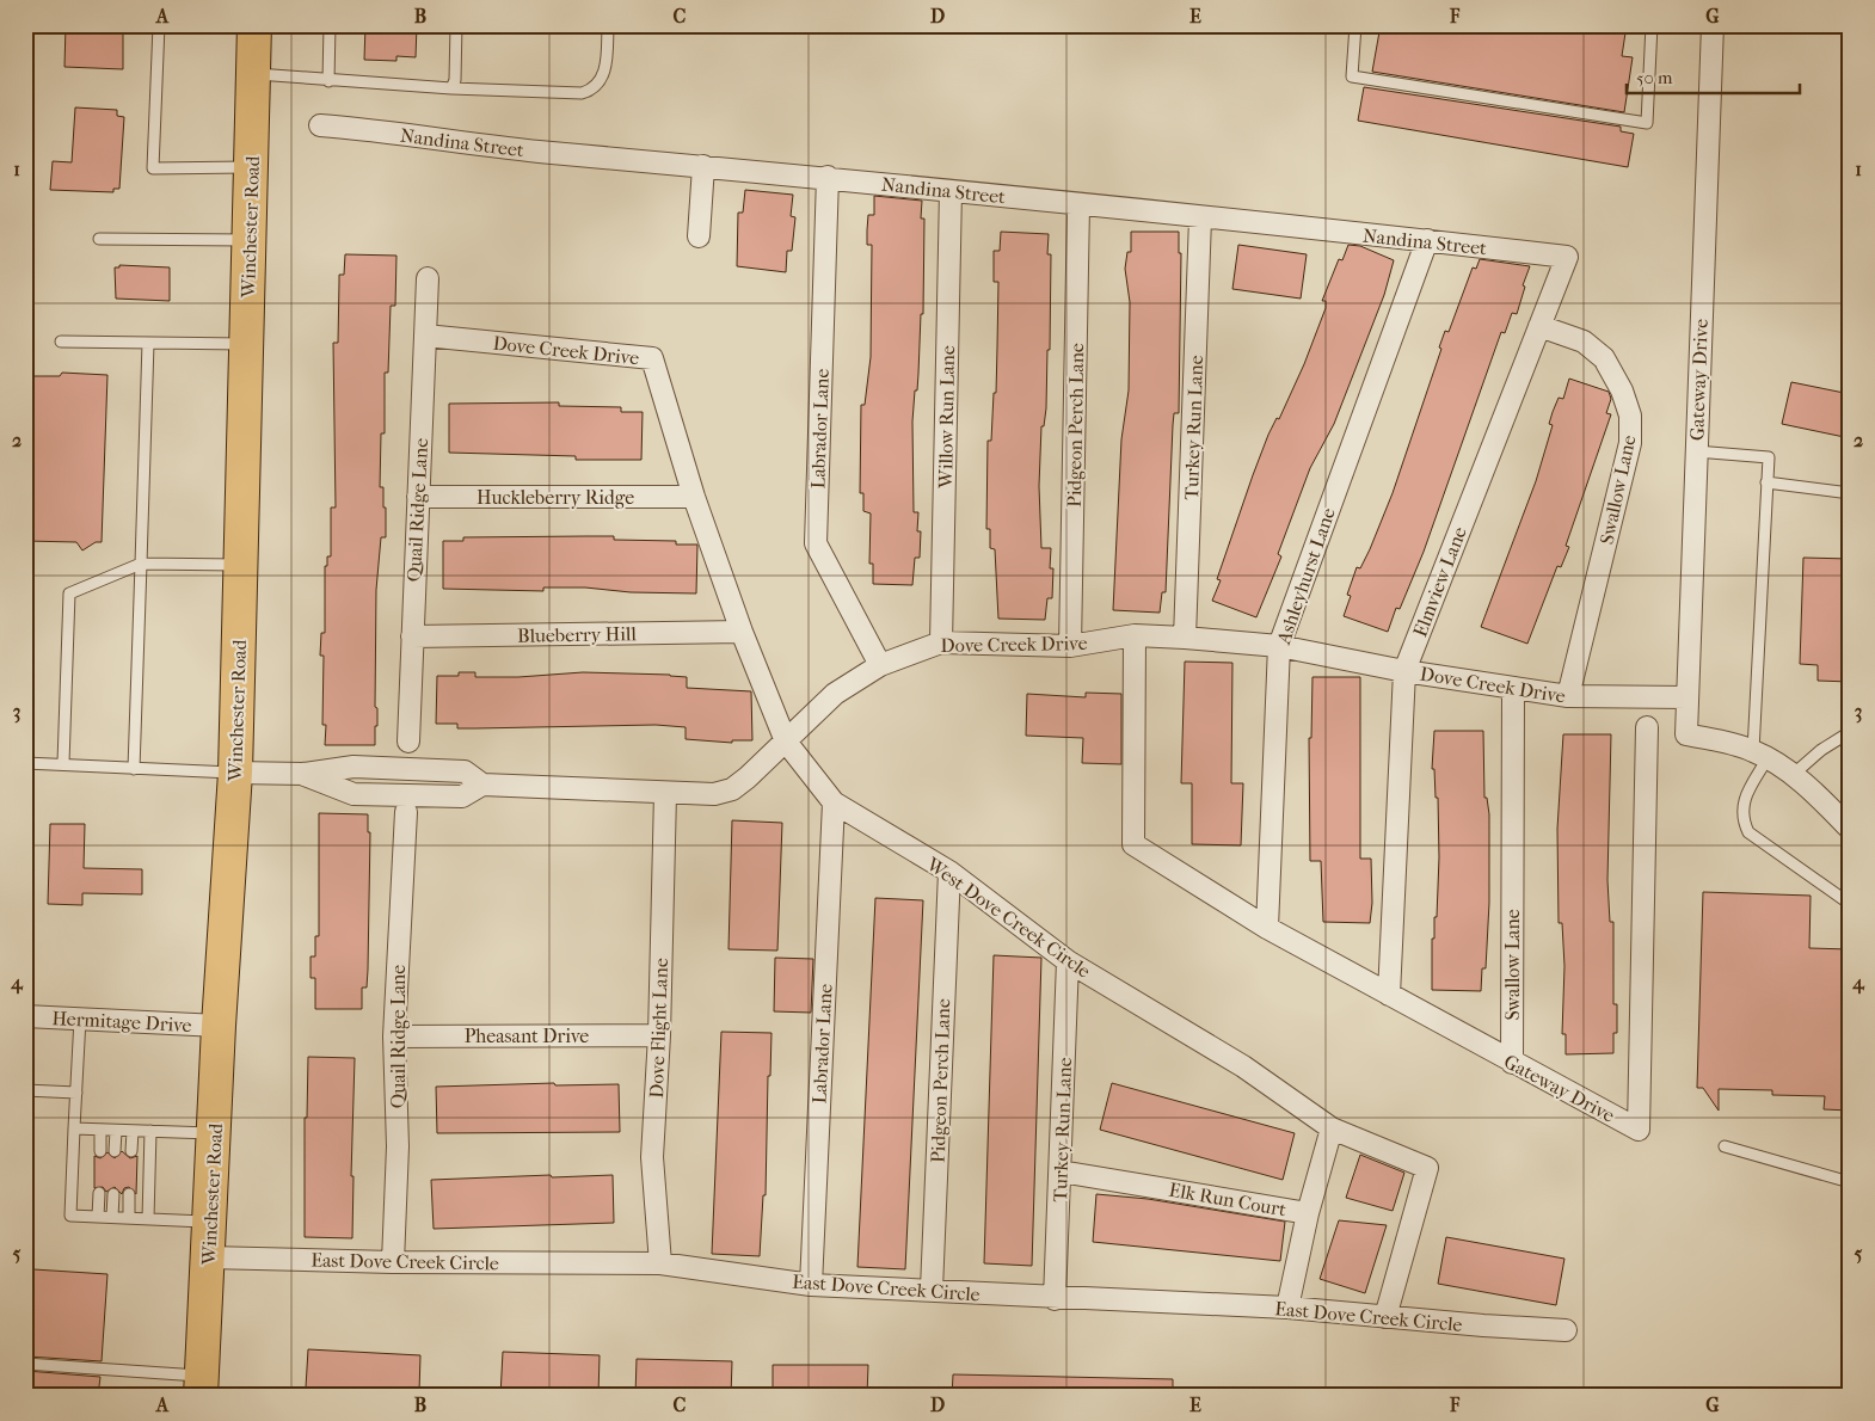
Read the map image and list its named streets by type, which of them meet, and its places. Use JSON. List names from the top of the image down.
{
  "streets": {
    "main road": ["Winchester Road"],
    "street": [
      "Nandina Street",
      "Dove Creek Drive",
      "Gateway Drive",
      "Willow Run Lane",
      "Pidgeon Perch Lane",
      "Turkey Run Lane",
      "Labrador Lane",
      "Swallow Lane",
      "Huckleberry Ridge",
      "Quail Ridge Lane",
      "Ashleyhurst Lane",
      "Elmview Lane",
      "Blueberry Hill",
      "West Dove Creek Circle",
      "Hermitage Drive",
      "Dove Flight Lane",
      "Pheasant Drive",
      "Elk Run Court",
      "East Dove Creek Circle"
    ]
  },
  "crossings": [
    ["Nandina Street", "Willow Run Lane"],
    ["Nandina Street", "Pidgeon Perch Lane"],
    ["Nandina Street", "Turkey Run Lane"],
    ["Nandina Street", "Labrador Lane"],
    ["Nandina Street", "Ashleyhurst Lane"],
    ["Nandina Street", "Elmview Lane"],
    ["Winchester Road", "Hermitage Drive"],
    ["Winchester Road", "East Dove Creek Circle"],
    ["Dove Creek Drive", "Gateway Drive"],
    ["Dove Creek Drive", "Willow Run Lane"],
    ["Dove Creek Drive", "Pidgeon Perch Lane"],
    ["Dove Creek Drive", "Turkey Run Lane"],
    ["Dove Creek Drive", "Labrador Lane"],
    ["Dove Creek Drive", "Swallow Lane"],
    ["Dove Creek Drive", "Huckleberry Ridge"],
    ["Dove Creek Drive", "Quail Ridge Lane"],
    ["Dove Creek Drive", "Ashleyhurst Lane"],
    ["Dove Creek Drive", "Elmview Lane"],
    ["Dove Creek Drive", "Blueberry Hill"],
    ["Dove Creek Drive", "West Dove Creek Circle"],
    ["Gateway Drive", "Swallow Lane"],
    ["Gateway Drive", "Ashleyhurst Lane"],
    ["Gateway Drive", "Elmview Lane"],
    ["Pidgeon Perch Lane", "West Dove Creek Circle"],
    ["Pidgeon Perch Lane", "East Dove Creek Circle"],
    ["Turkey Run Lane", "West Dove Creek Circle"],
    ["Turkey Run Lane", "Elk Run Court"],
    ["Turkey Run Lane", "East Dove Creek Circle"],
    ["Labrador Lane", "West Dove Creek Circle"],
    ["Labrador Lane", "East Dove Creek Circle"],
    ["Swallow Lane", "Elmview Lane"],
    ["Huckleberry Ridge", "Quail Ridge Lane"],
    ["Quail Ridge Lane", "Blueberry Hill"],
    ["Quail Ridge Lane", "Pheasant Drive"],
    ["Quail Ridge Lane", "East Dove Creek Circle"],
    ["West Dove Creek Circle", "Elk Run Court"],
    ["West Dove Creek Circle", "East Dove Creek Circle"],
    ["Dove Flight Lane", "Pheasant Drive"],
    ["Dove Flight Lane", "East Dove Creek Circle"]
  ],
  "scale_bar": "50 m",
  "grid": {
    "columns": [
      "A",
      "B",
      "C",
      "D",
      "E",
      "F",
      "G"
    ],
    "rows": [
      "1",
      "2",
      "3",
      "4",
      "5"
    ]
  }
}
